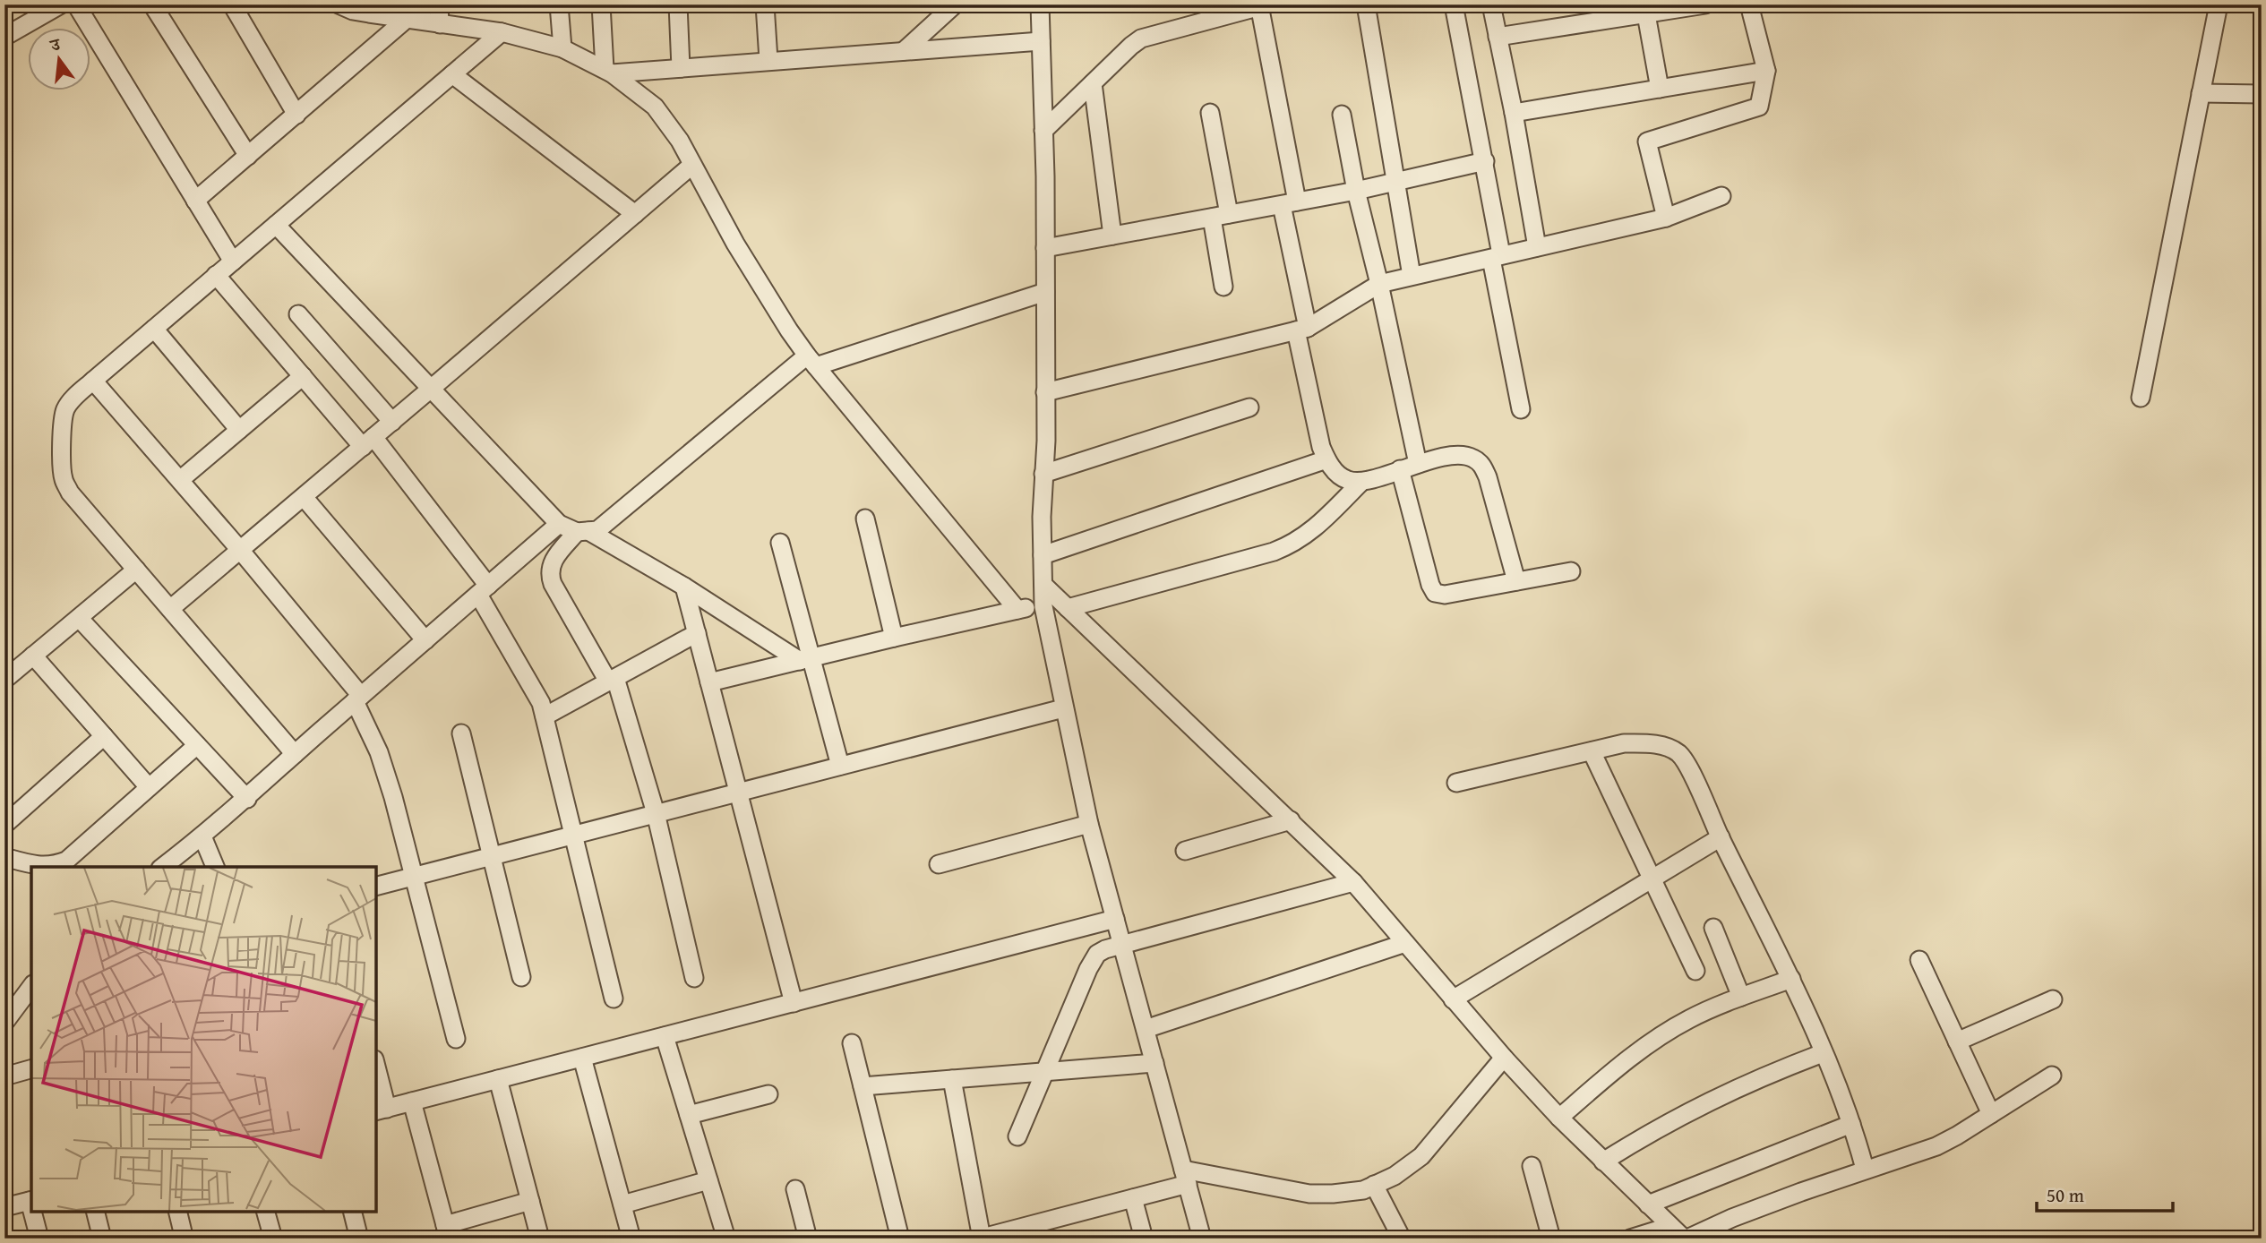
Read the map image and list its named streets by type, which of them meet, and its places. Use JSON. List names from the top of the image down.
{
  "scale_bar": "50 m",
  "north": "top"
}
